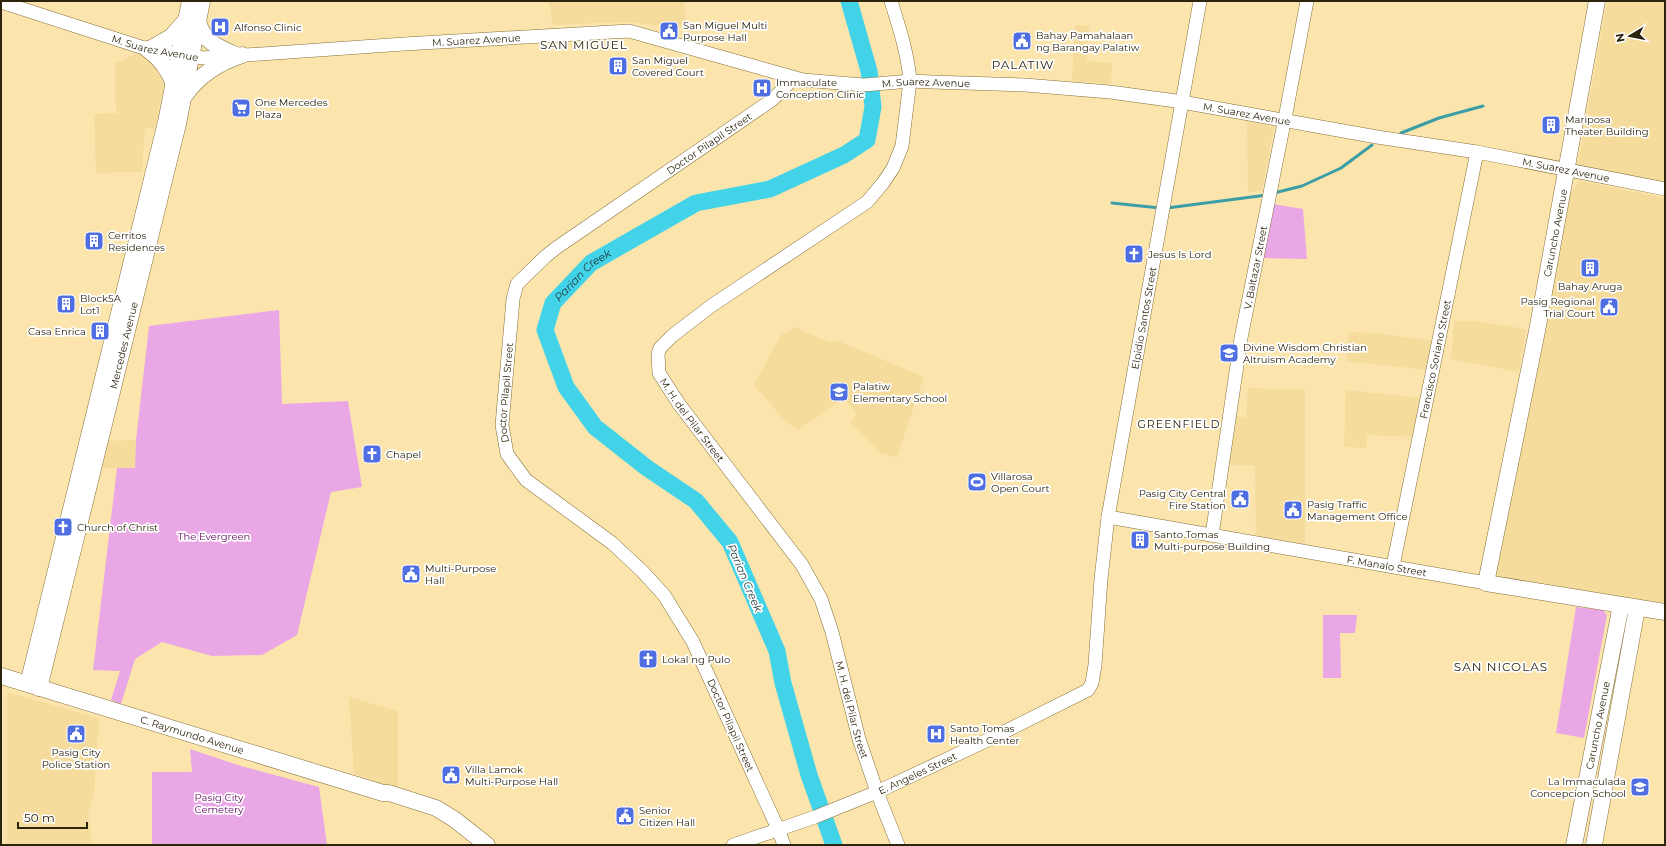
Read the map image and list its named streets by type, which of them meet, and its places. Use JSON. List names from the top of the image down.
{
  "streets": {
    "main road": [
      "Caruncho Avenue",
      "Mercedes Avenue",
      "F. Manalo Street",
      "C. Raymundo Avenue"
    ],
    "street": [
      "M. Suarez Avenue",
      "Doctor Pilapil Street",
      "V. Baltazar Street",
      "Elpidio Santos Street",
      "Francisco Soriano Street",
      "M. H. del Pilar Street",
      "E. Angeles Street"
    ]
  },
  "crossings": [
    ["M. Suarez Avenue", "Doctor Pilapil Street"],
    ["M. Suarez Avenue", "Caruncho Avenue"],
    ["M. Suarez Avenue", "V. Baltazar Street"],
    ["M. Suarez Avenue", "Elpidio Santos Street"],
    ["M. Suarez Avenue", "Mercedes Avenue"],
    ["M. Suarez Avenue", "Francisco Soriano Street"],
    ["M. Suarez Avenue", "M. H. del Pilar Street"],
    ["Doctor Pilapil Street", "E. Angeles Street"],
    ["Caruncho Avenue", "F. Manalo Street"],
    ["V. Baltazar Street", "F. Manalo Street"],
    ["Elpidio Santos Street", "F. Manalo Street"],
    ["Elpidio Santos Street", "E. Angeles Street"],
    ["Mercedes Avenue", "C. Raymundo Avenue"],
    ["Francisco Soriano Street", "F. Manalo Street"],
    ["M. H. del Pilar Street", "E. Angeles Street"],
    ["F. Manalo Street", "E. Angeles Street"]
  ],
  "districts": [
    "SAN MIGUEL",
    "PALATIW",
    "GREENFIELD",
    "SAN NICOLAS"
  ],
  "water": ["Parian Creek"],
  "parks": ["The Evergreen", "Pasig City Cemetery"],
  "places": {
    "hospital": ["Alfonso Clinic", "Immaculate Conception Clinic", "Santo Tomas Health Center"],
    "public building": [
      "San Miguel Multi Purpose Hall",
      "Bahay Pamahalaan ng Barangay Palatiw",
      "Pasig Regional Trial Court",
      "Pasig City Central Fire Station",
      "Pasig Traffic Management Office",
      "Multi-Purpose Hall",
      "Pasig City Police Station",
      "Villa Lamok Multi-Purpose Hall",
      "Senior Citizen Hall"
    ],
    "building": [
      "San Miguel Covered Court",
      "Mariposa Theater Building",
      "Cerritos Residences",
      "Bahay Aruga",
      "Block5A Lot1",
      "Casa Enrica",
      "Santo Tomas Multi-purpose Building"
    ],
    "supermarket": ["One Mercedes Plaza"],
    "church": [
      "Jesus Is Lord",
      "Chapel",
      "Church of Christ",
      "Lokal ng Pulo"
    ],
    "school or university": ["Divine Wisdom Christian Altruism Academy", "Palatiw Elementary School", "La Immaculada Concepcion School"],
    "sports": ["Villarosa Open Court"]
  },
  "scale_bar": "50 m",
  "north": "left"
}
